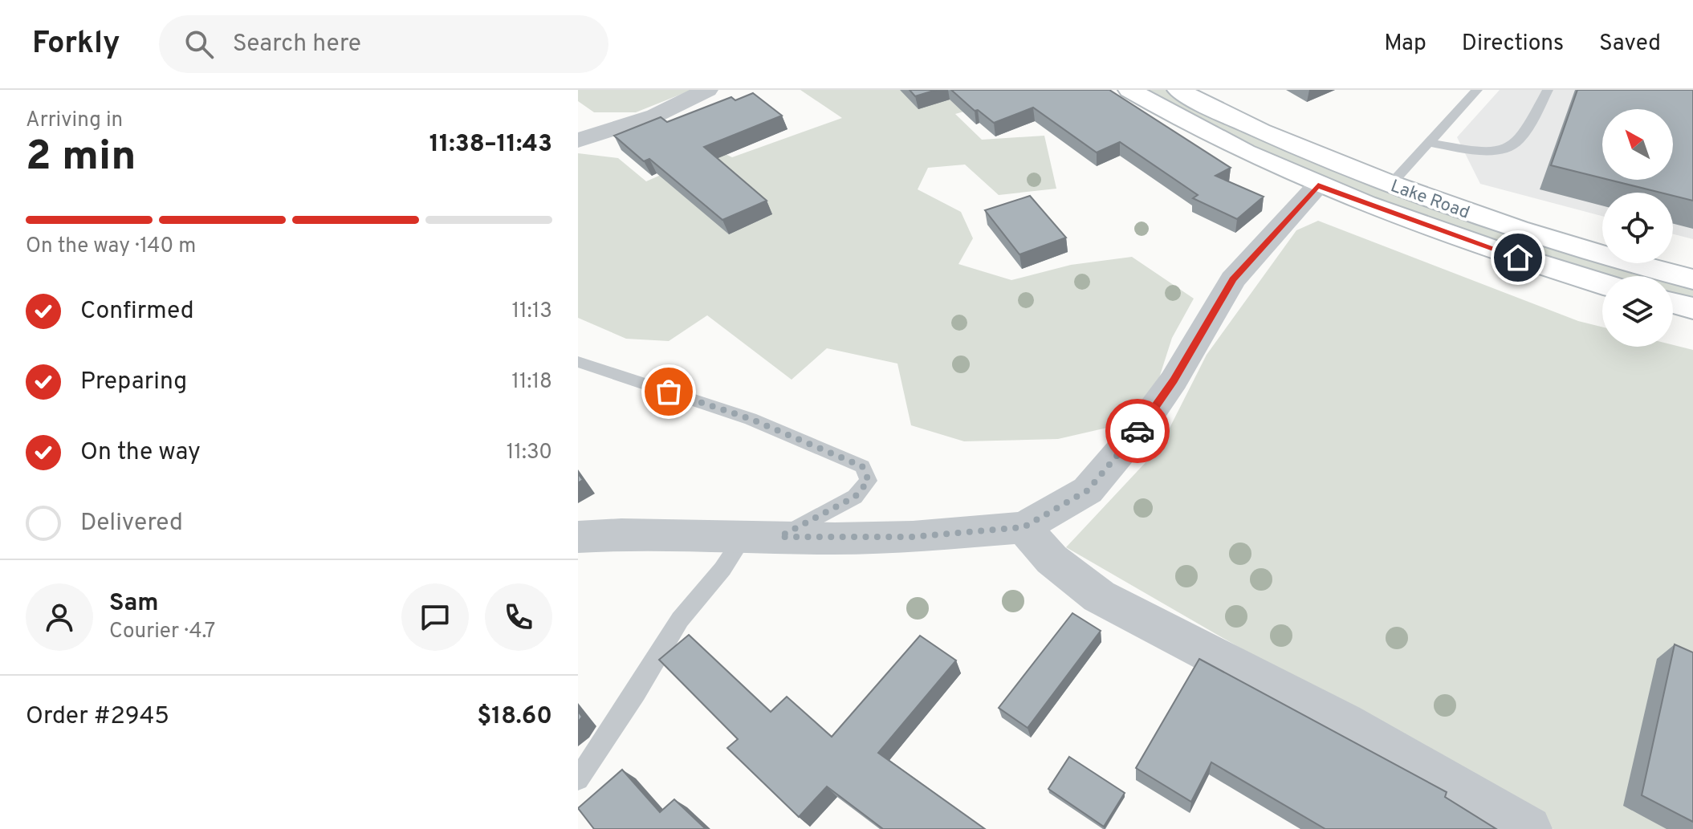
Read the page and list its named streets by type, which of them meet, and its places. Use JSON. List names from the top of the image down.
{
  "streets": {
    "main road": ["Lake Road"]
  },
  "north": "top left",
  "page": {
    "header": "Forkly",
    "search": "Search here",
    "nav": ["Map", "Directions", "Saved"],
    "heading": ["2 min", "Arriving in", "11:38–11:43"],
    "panel": [
      "Sam",
      "Courier · 4.7",
      "Order #2945",
      "$18.60"
    ],
    "bar": "On the way · 140 m",
    "list": [
      ["Confirmed", "11:13"],
      ["Preparing", "11:18"],
      ["On the way", "11:30"],
      "Delivered"
    ]
  }
}
